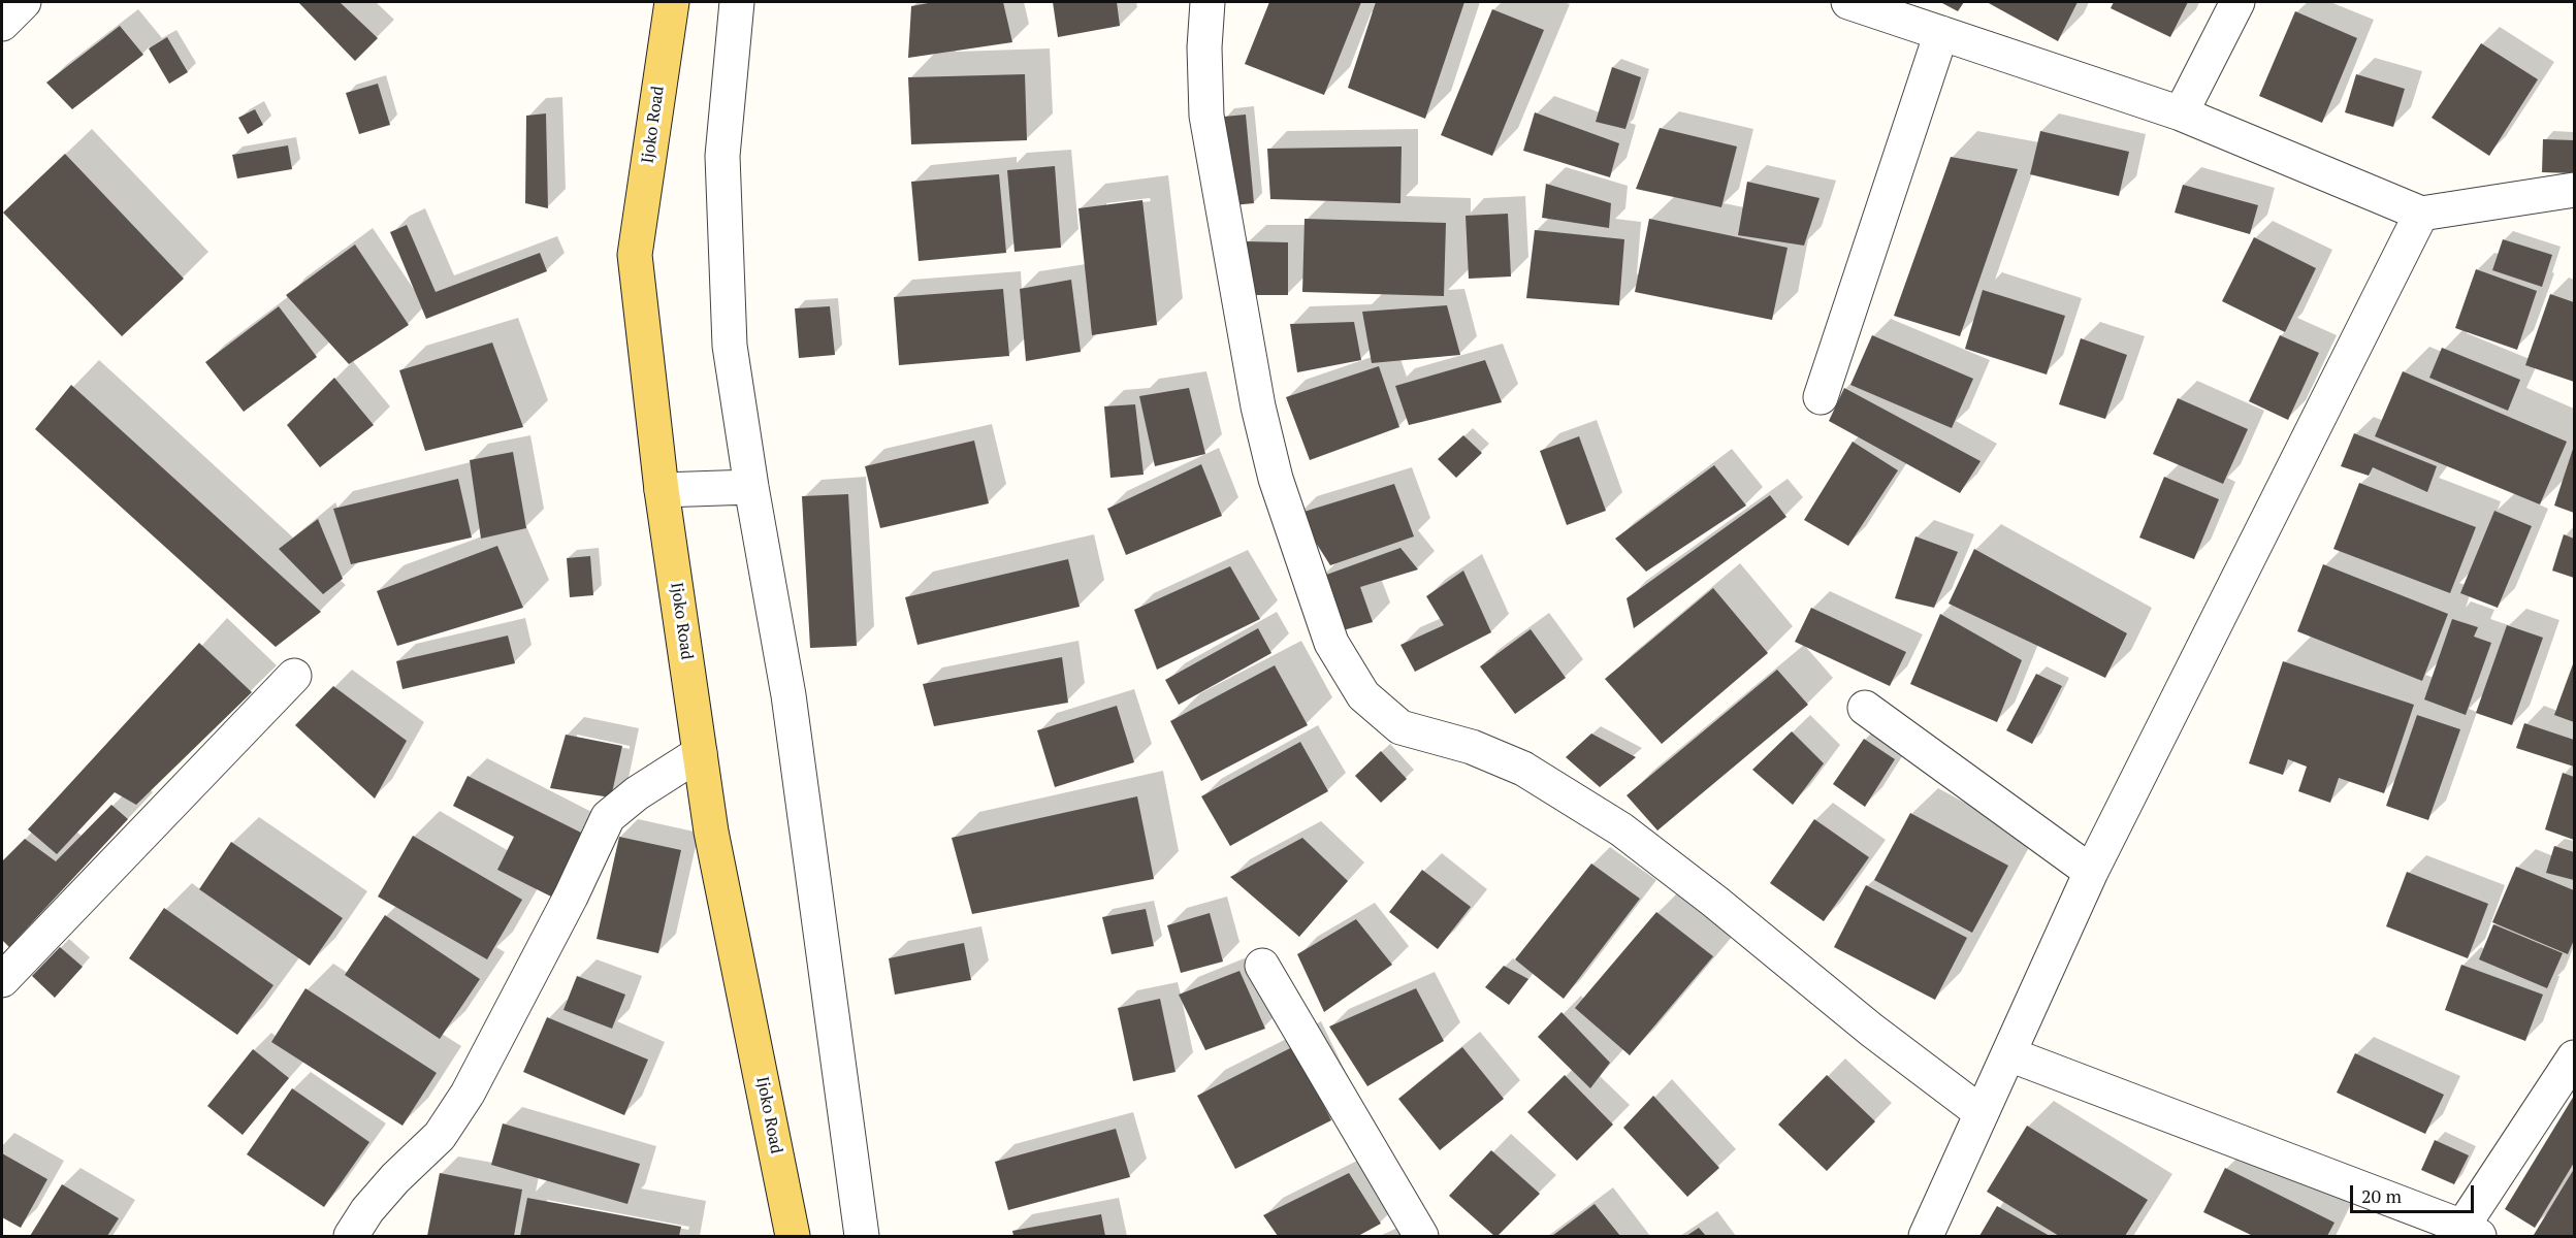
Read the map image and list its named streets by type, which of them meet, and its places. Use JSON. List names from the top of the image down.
{
  "streets": {
    "main road": ["Ijoko Road"]
  },
  "scale_bar": "20 m"
}
